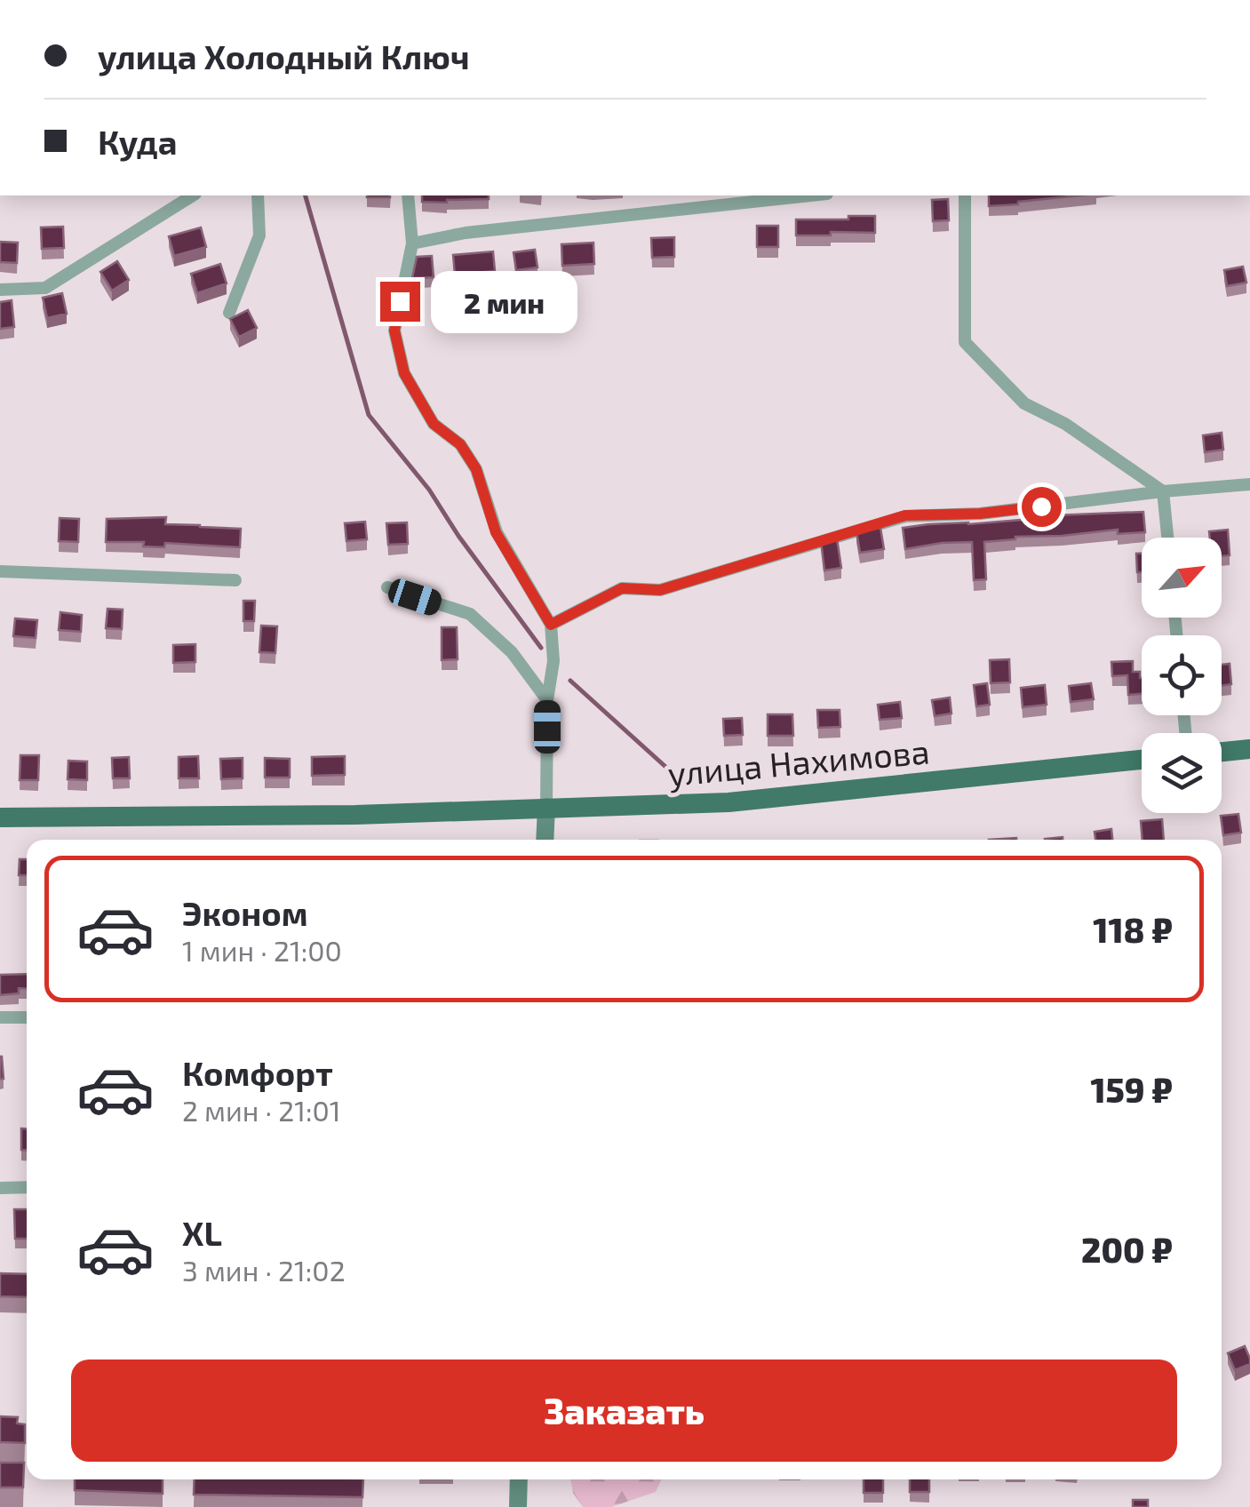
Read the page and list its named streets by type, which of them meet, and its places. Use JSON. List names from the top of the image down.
{
  "streets": {
    "main road": ["улица Нахимова"]
  },
  "north": "top right",
  "page": {
    "banner": ["улица Холодный Ключ", "Куда"],
    "bubble": "2 мин",
    "list": [
      {
        "name": "Эконом",
        "note": "1 мин · 21:00",
        "value": "118 ₽"
      },
      {
        "name": "Комфорт",
        "note": "2 мин · 21:01",
        "value": "159 ₽"
      },
      {
        "name": "XL",
        "note": "3 мин · 21:02",
        "value": "200 ₽"
      }
    ],
    "buttons": "Заказать"
  }
}
